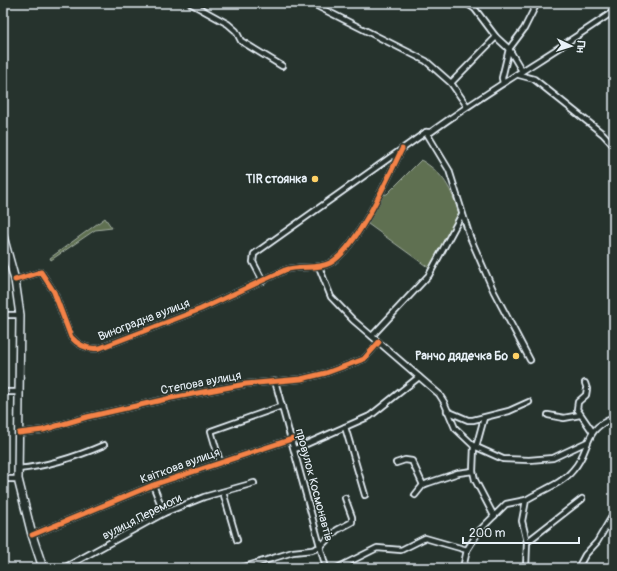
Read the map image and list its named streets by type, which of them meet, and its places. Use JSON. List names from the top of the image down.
{
  "streets": {
    "street": [
      "Виноградна вулиця",
      "Степова вулиця",
      "Квіткова вулиця",
      "провулок Космонавтів",
      "вулиця Перемоги"
    ]
  },
  "crossings": [
    ["Степова вулиця", "провулок Космонавтів"],
    ["Квіткова вулиця", "провулок Космонавтів"]
  ],
  "places": ["TIR стоянка", "Ранчо дядечка Бо"],
  "scale_bar": "200 m",
  "north": "right"
}
